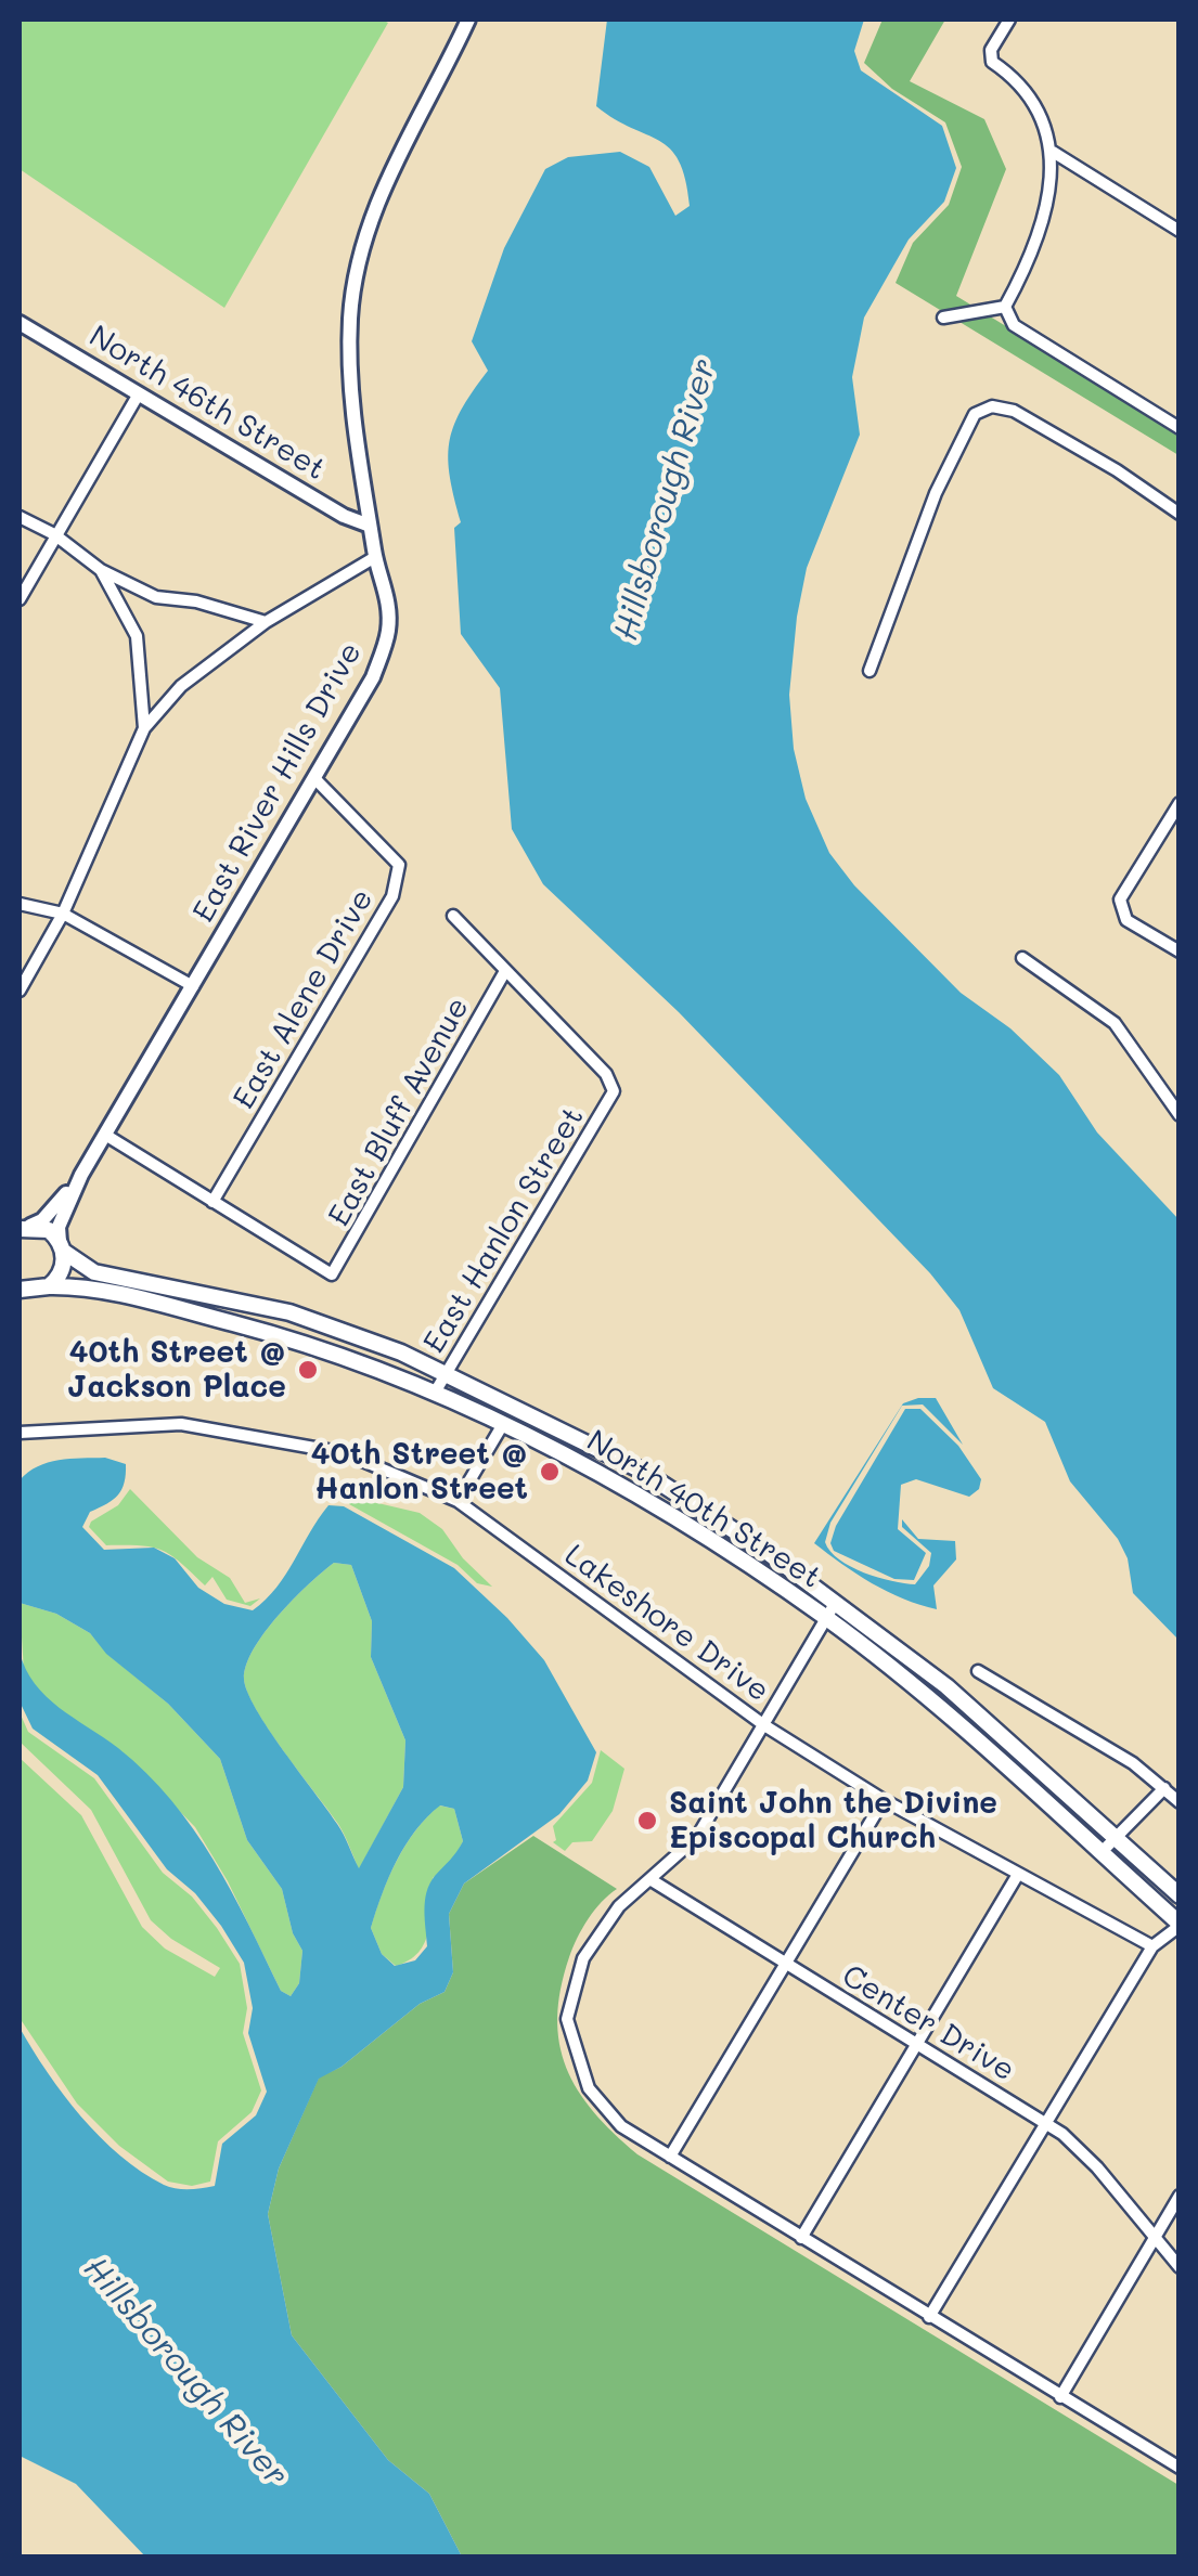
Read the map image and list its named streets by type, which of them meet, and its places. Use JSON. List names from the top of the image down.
{
  "streets": {
    "main road": ["North 40th Street"],
    "street": [
      "North 46th Street",
      "East River Hills Drive",
      "East Alene Drive",
      "East Bluff Avenue",
      "East Hanlon Street",
      "Lakeshore Drive",
      "Center Drive"
    ]
  },
  "crossings": [
    ["North 46th Street", "East River Hills Drive"],
    ["East River Hills Drive", "East Alene Drive"],
    ["East River Hills Drive", "North 40th Street"],
    ["East Alene Drive", "East Bluff Avenue"],
    ["East Bluff Avenue", "East Hanlon Street"],
    ["East Hanlon Street", "North 40th Street"],
    ["Lakeshore Drive", "Center Drive"]
  ],
  "water": ["Hillsborough River"],
  "places": ["40th Street @ Jackson Place", "40th Street @ Hanlon Street", "Saint John the Divine Episcopal Church"]
}
